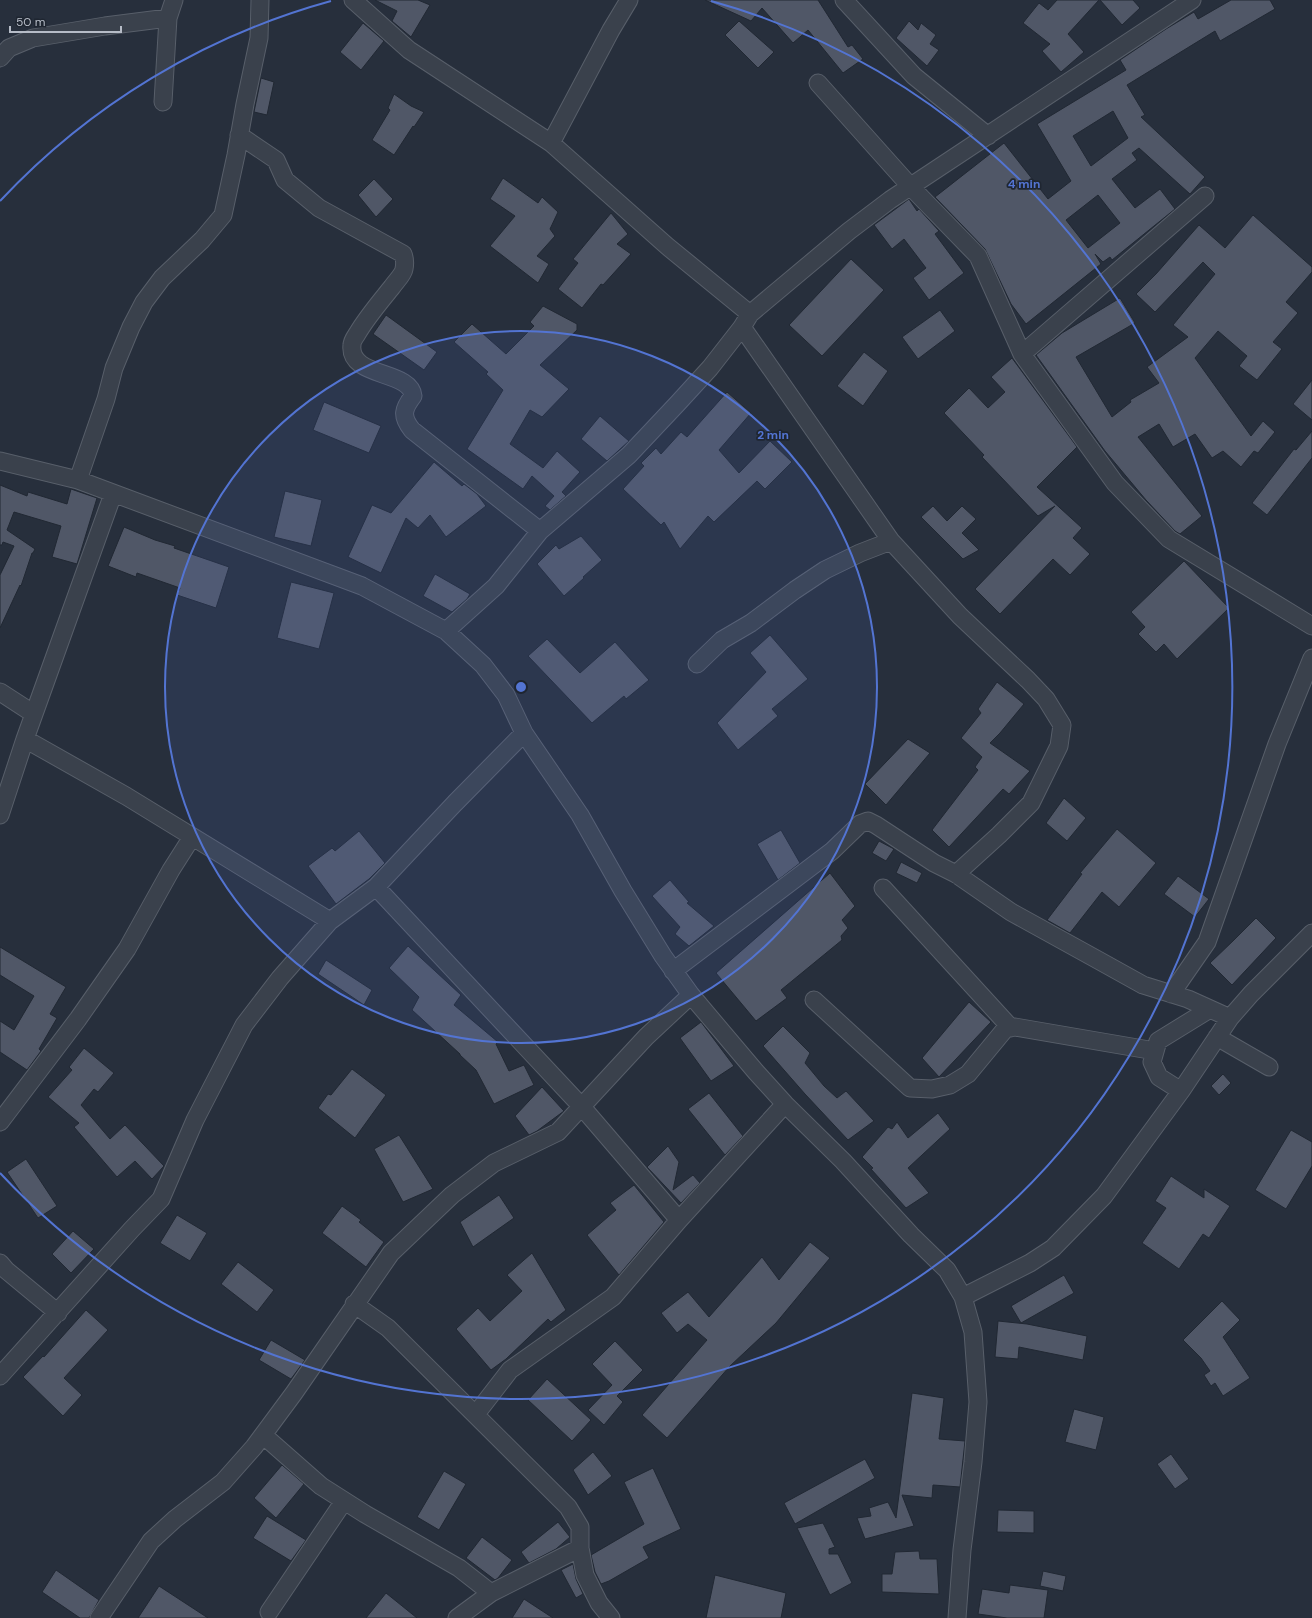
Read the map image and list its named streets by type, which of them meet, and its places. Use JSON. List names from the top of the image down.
{
  "scale_bar": "50 m",
  "rings": ["4 min", "2 min"]
}
